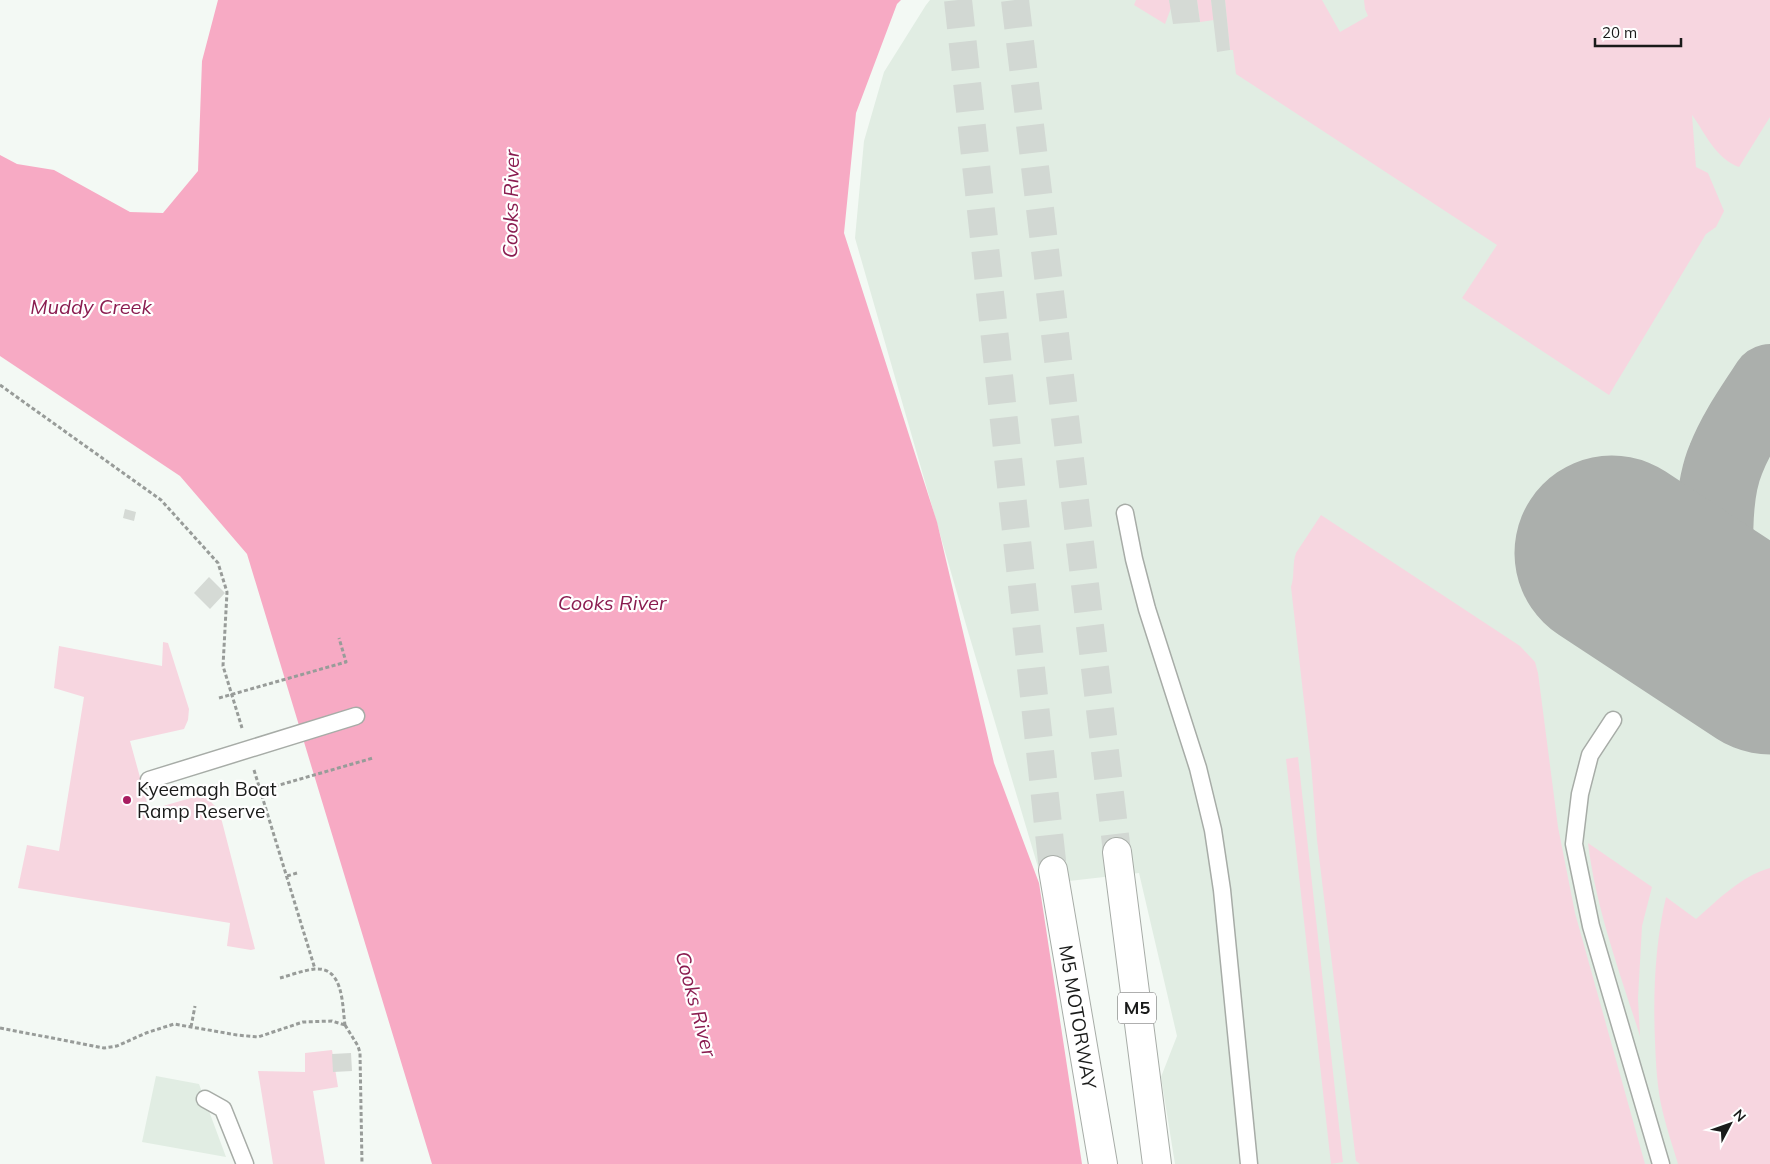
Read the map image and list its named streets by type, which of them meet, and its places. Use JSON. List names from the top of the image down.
{
  "streets": {
    "highway": ["M5", "M5 MOTORWAY"]
  },
  "water": ["Cooks River", "Muddy Creek"],
  "places": ["Kyeemagh Boat Ramp Reserve"],
  "scale_bar": "20 m",
  "north": "top right"
}
